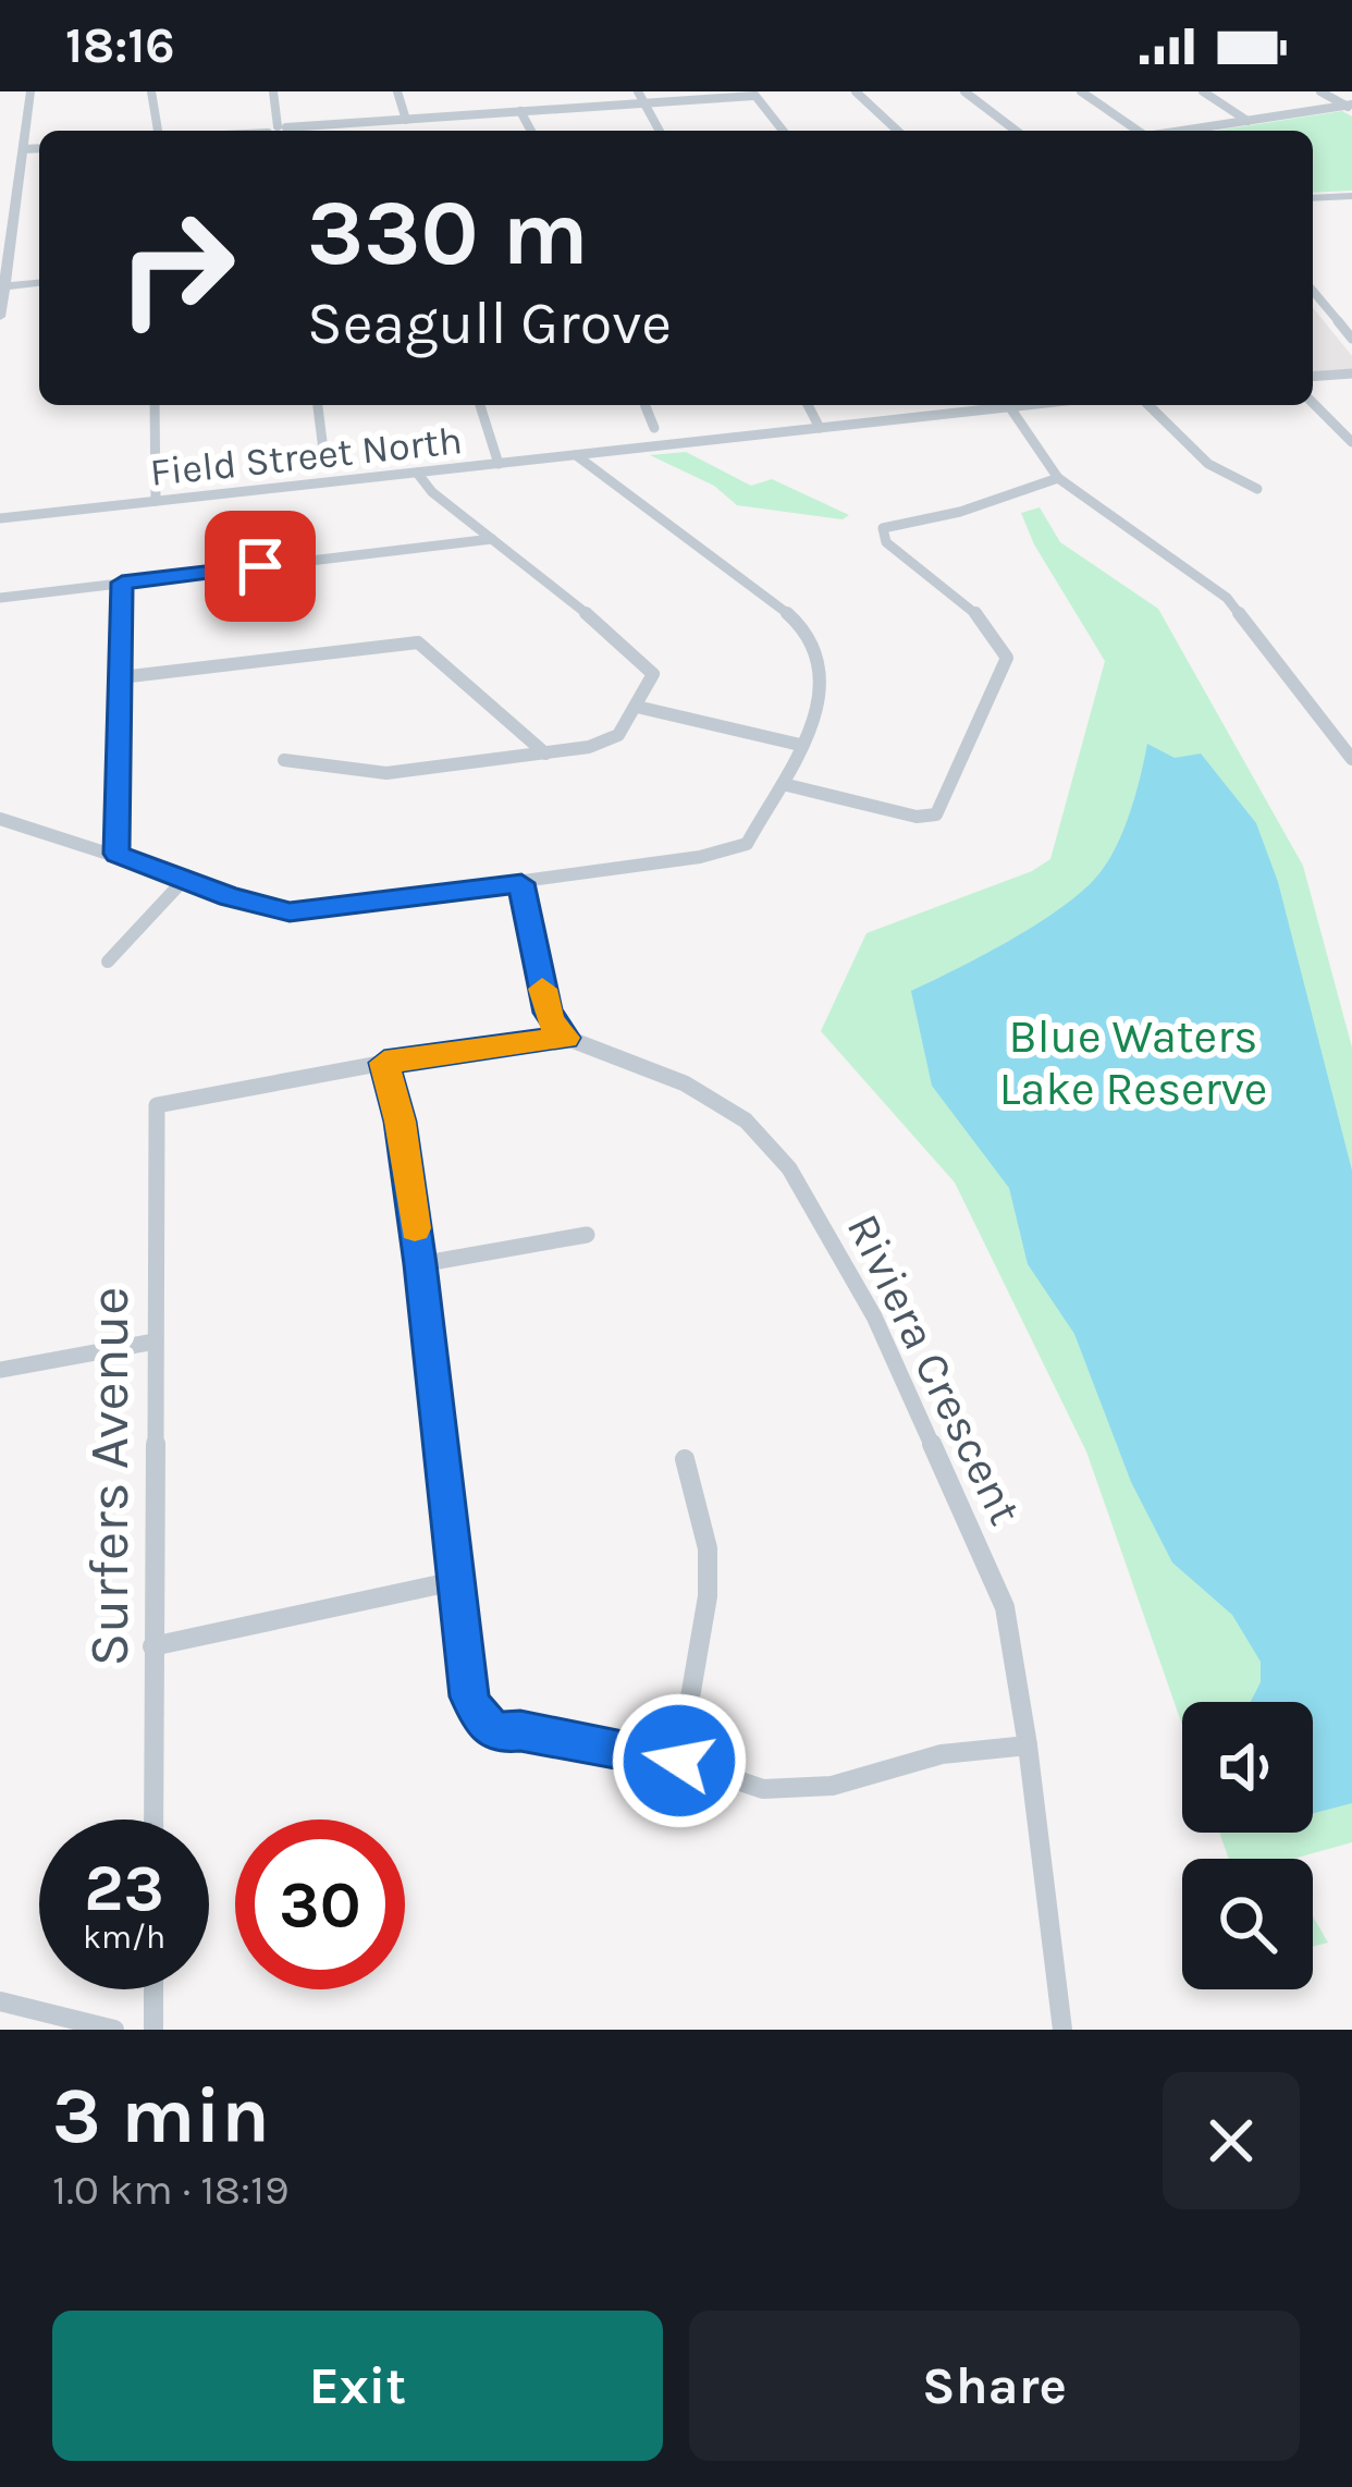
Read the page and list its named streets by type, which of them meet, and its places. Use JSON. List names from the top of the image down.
{
  "streets": {
    "street": ["Field Street North", "Riviera Crescent", "Surfers Avenue"]
  },
  "parks": ["Blue Waters Lake Reserve"],
  "page": {
    "status": "18:16",
    "turn": ["330 m", "Seagull Grove"],
    "speed": "23 km/h",
    "limit": "30",
    "heading": ["3 min", "1.0 km · 18:19"],
    "buttons": ["Exit", "Share"]
  }
}
